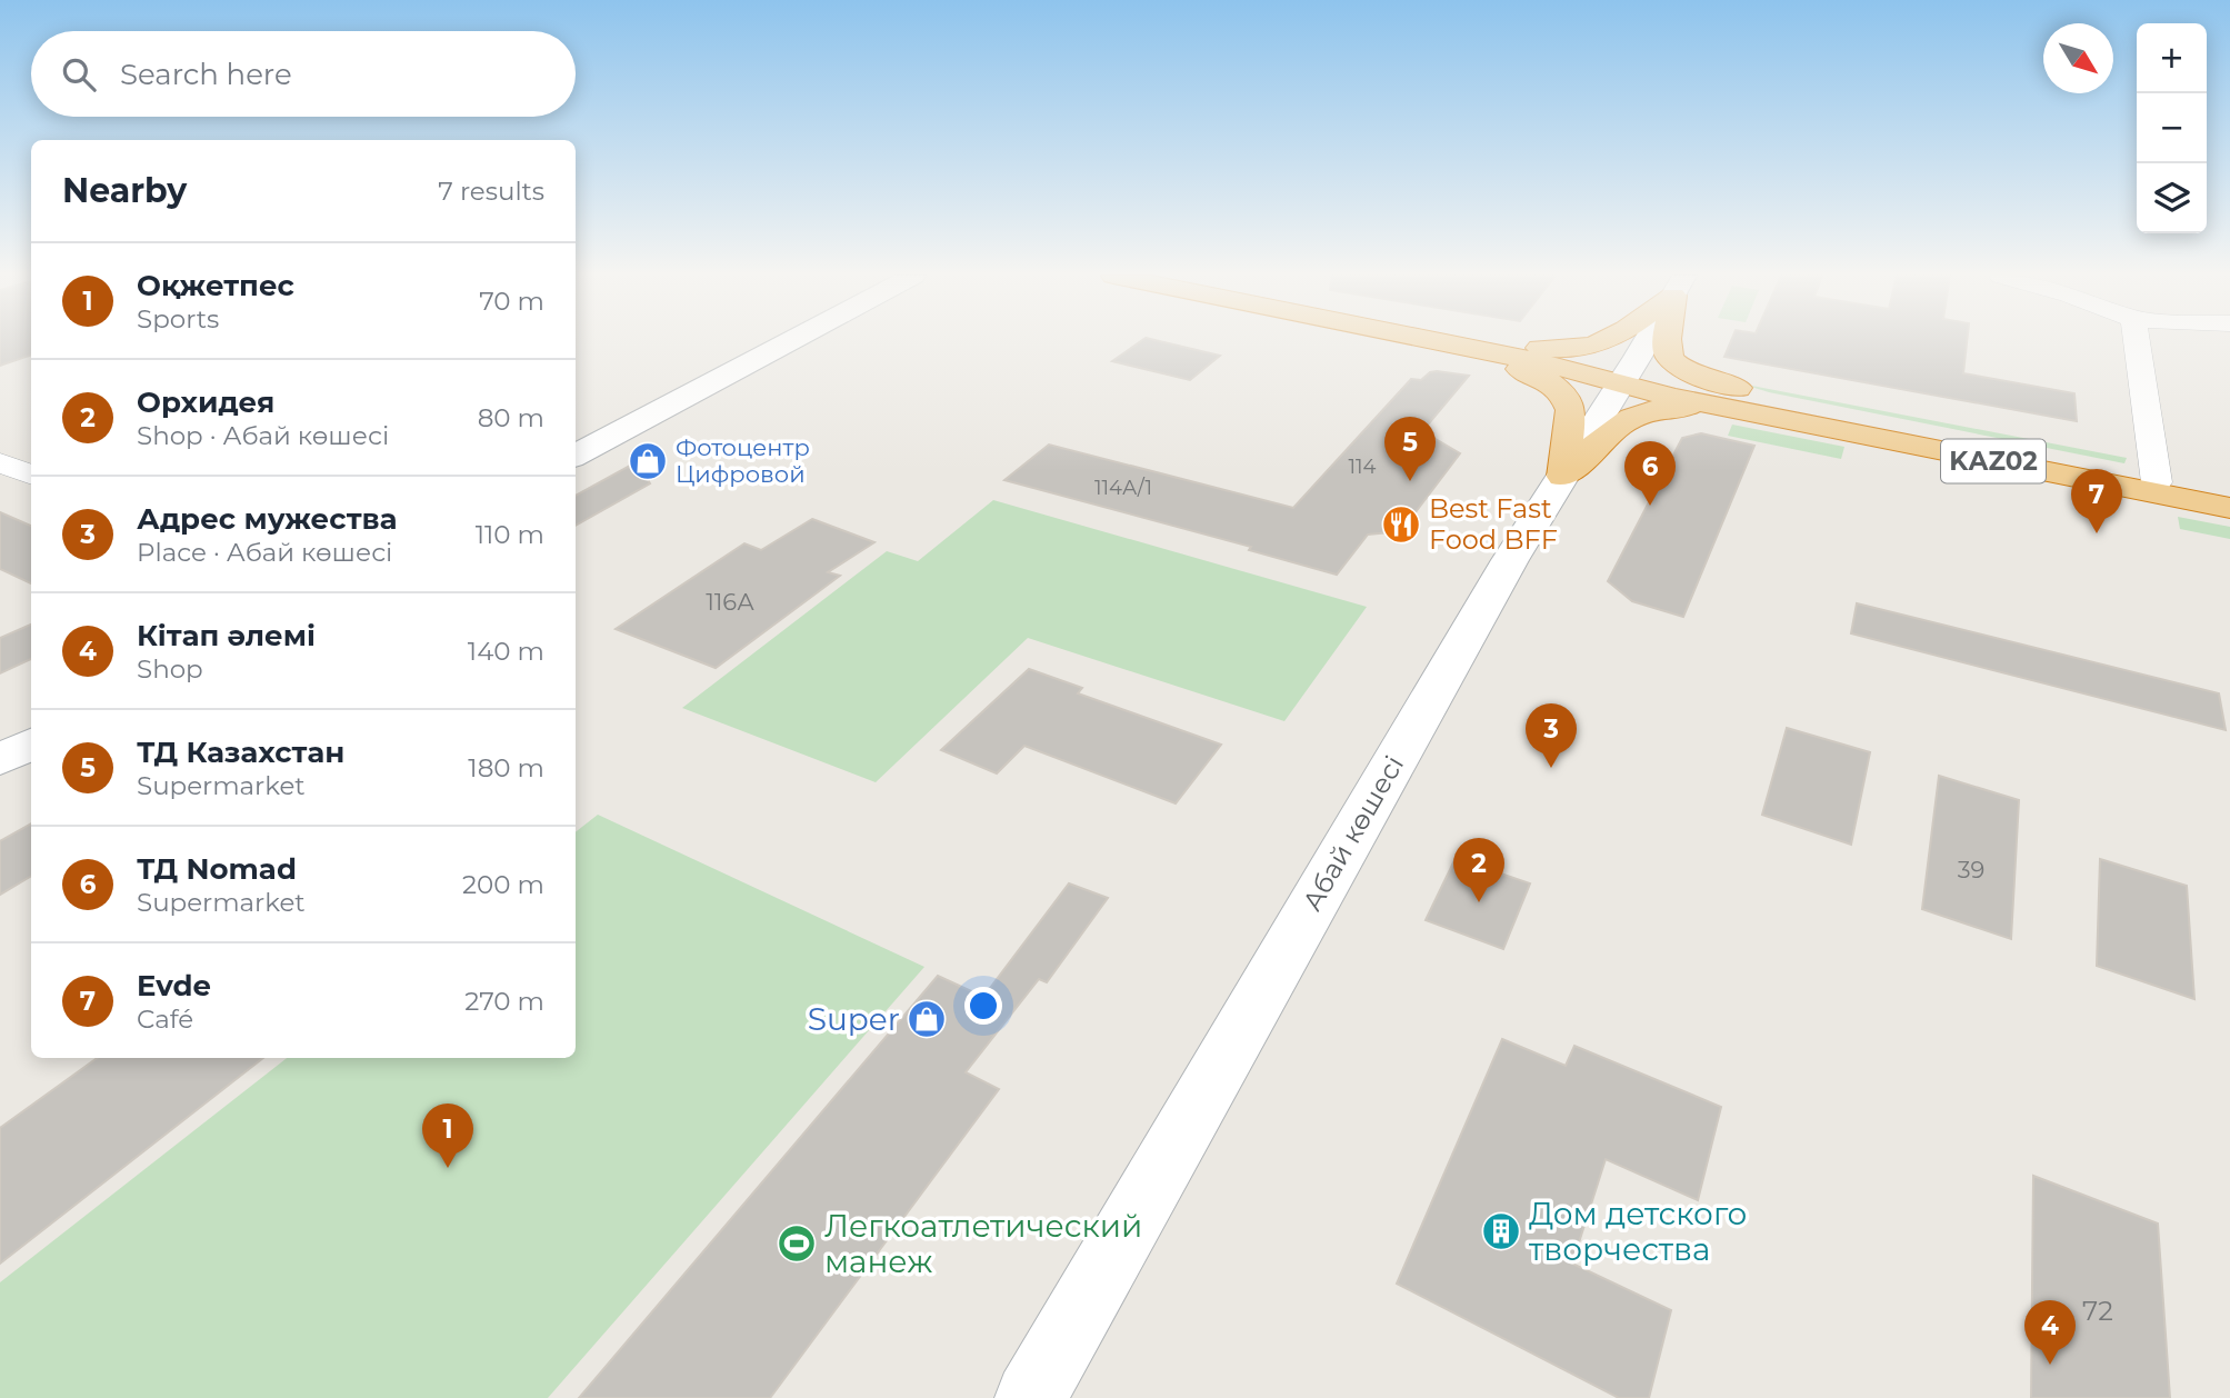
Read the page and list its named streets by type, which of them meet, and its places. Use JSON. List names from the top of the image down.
{
  "streets": {
    "highway": ["KАZ02"],
    "main road": ["Абай көшесі"]
  },
  "places": {
    "shop": ["Фотоцентр Цифровой", "Super"],
    "restaurant": ["Best Fast Food BFF"],
    "building": ["Дом детского творчества"],
    "sports": ["Легкоатлетический манеж"]
  },
  "house_numbers": [
    "114",
    "114А/1",
    "116А",
    "39",
    "72"
  ],
  "north": "bottom right",
  "page": {
    "map_buttons": ["+", "−"],
    "search": "Search here",
    "heading": ["Nearby", "7 results"],
    "list": [
      {
        "mark": "1",
        "name": "Оқжетпес",
        "note": "Sports",
        "value": "70 m"
      },
      {
        "mark": "2",
        "name": "Орхидея",
        "note": "Shop · Абай көшесі",
        "value": "80 m"
      },
      {
        "mark": "3",
        "name": "Адрес мужества",
        "note": "Place · Абай көшесі",
        "value": "110 m"
      },
      {
        "mark": "4",
        "name": "Кітап әлемі",
        "note": "Shop",
        "value": "140 m"
      },
      {
        "mark": "5",
        "name": "ТД Казахстан",
        "note": "Supermarket",
        "value": "180 m"
      },
      {
        "mark": "6",
        "name": "ТД Nomad",
        "note": "Supermarket",
        "value": "200 m"
      },
      {
        "mark": "7",
        "name": "Evde",
        "note": "Café",
        "value": "270 m"
      }
    ],
    "pins": [
      "5",
      "6",
      "7",
      "3",
      "2",
      "1",
      "4"
    ]
  }
}
